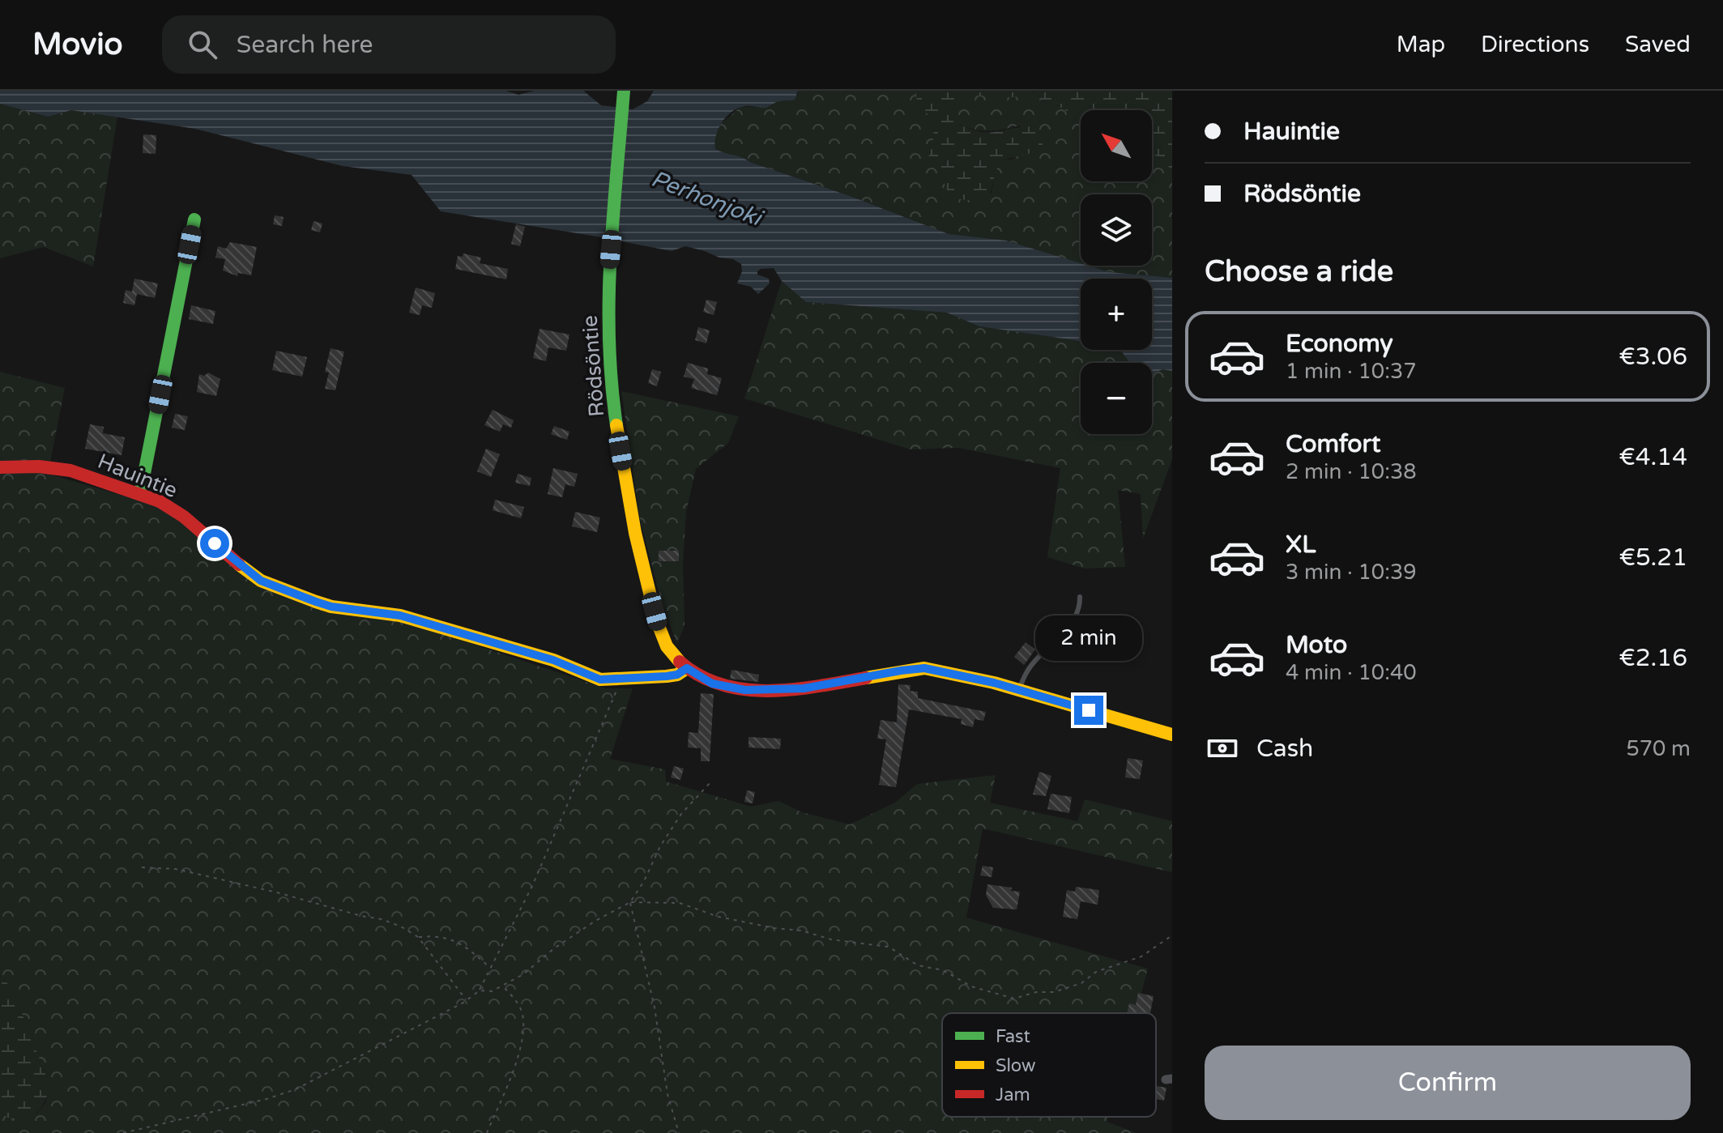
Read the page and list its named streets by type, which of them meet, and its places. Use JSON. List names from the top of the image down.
{
  "streets": {
    "street": ["Rödsöntie", "Hauintie"]
  },
  "crossings": [
    ["Rödsöntie", "Hauintie"]
  ],
  "water": ["Perhonjoki"],
  "legend": ["Fast", "Slow", "Jam"],
  "north": "top left",
  "page": {
    "header": "Movio",
    "search": "Search here",
    "nav": ["Map", "Directions", "Saved"],
    "banner": ["Hauintie", "Rödsöntie"],
    "map_buttons": ["+", "−"],
    "heading": "Choose a ride",
    "list": [
      {
        "name": "Economy",
        "note": "1 min · 10:37",
        "value": "€3.06"
      },
      {
        "name": "Comfort",
        "note": "2 min · 10:38",
        "value": "€4.14"
      },
      {
        "name": "XL",
        "note": "3 min · 10:39",
        "value": "€5.21"
      },
      {
        "name": "Moto",
        "note": "4 min · 10:40",
        "value": "€2.16"
      }
    ],
    "bubble": "2 min",
    "pay": ["Cash", "570 m"],
    "buttons": "Confirm"
  }
}
